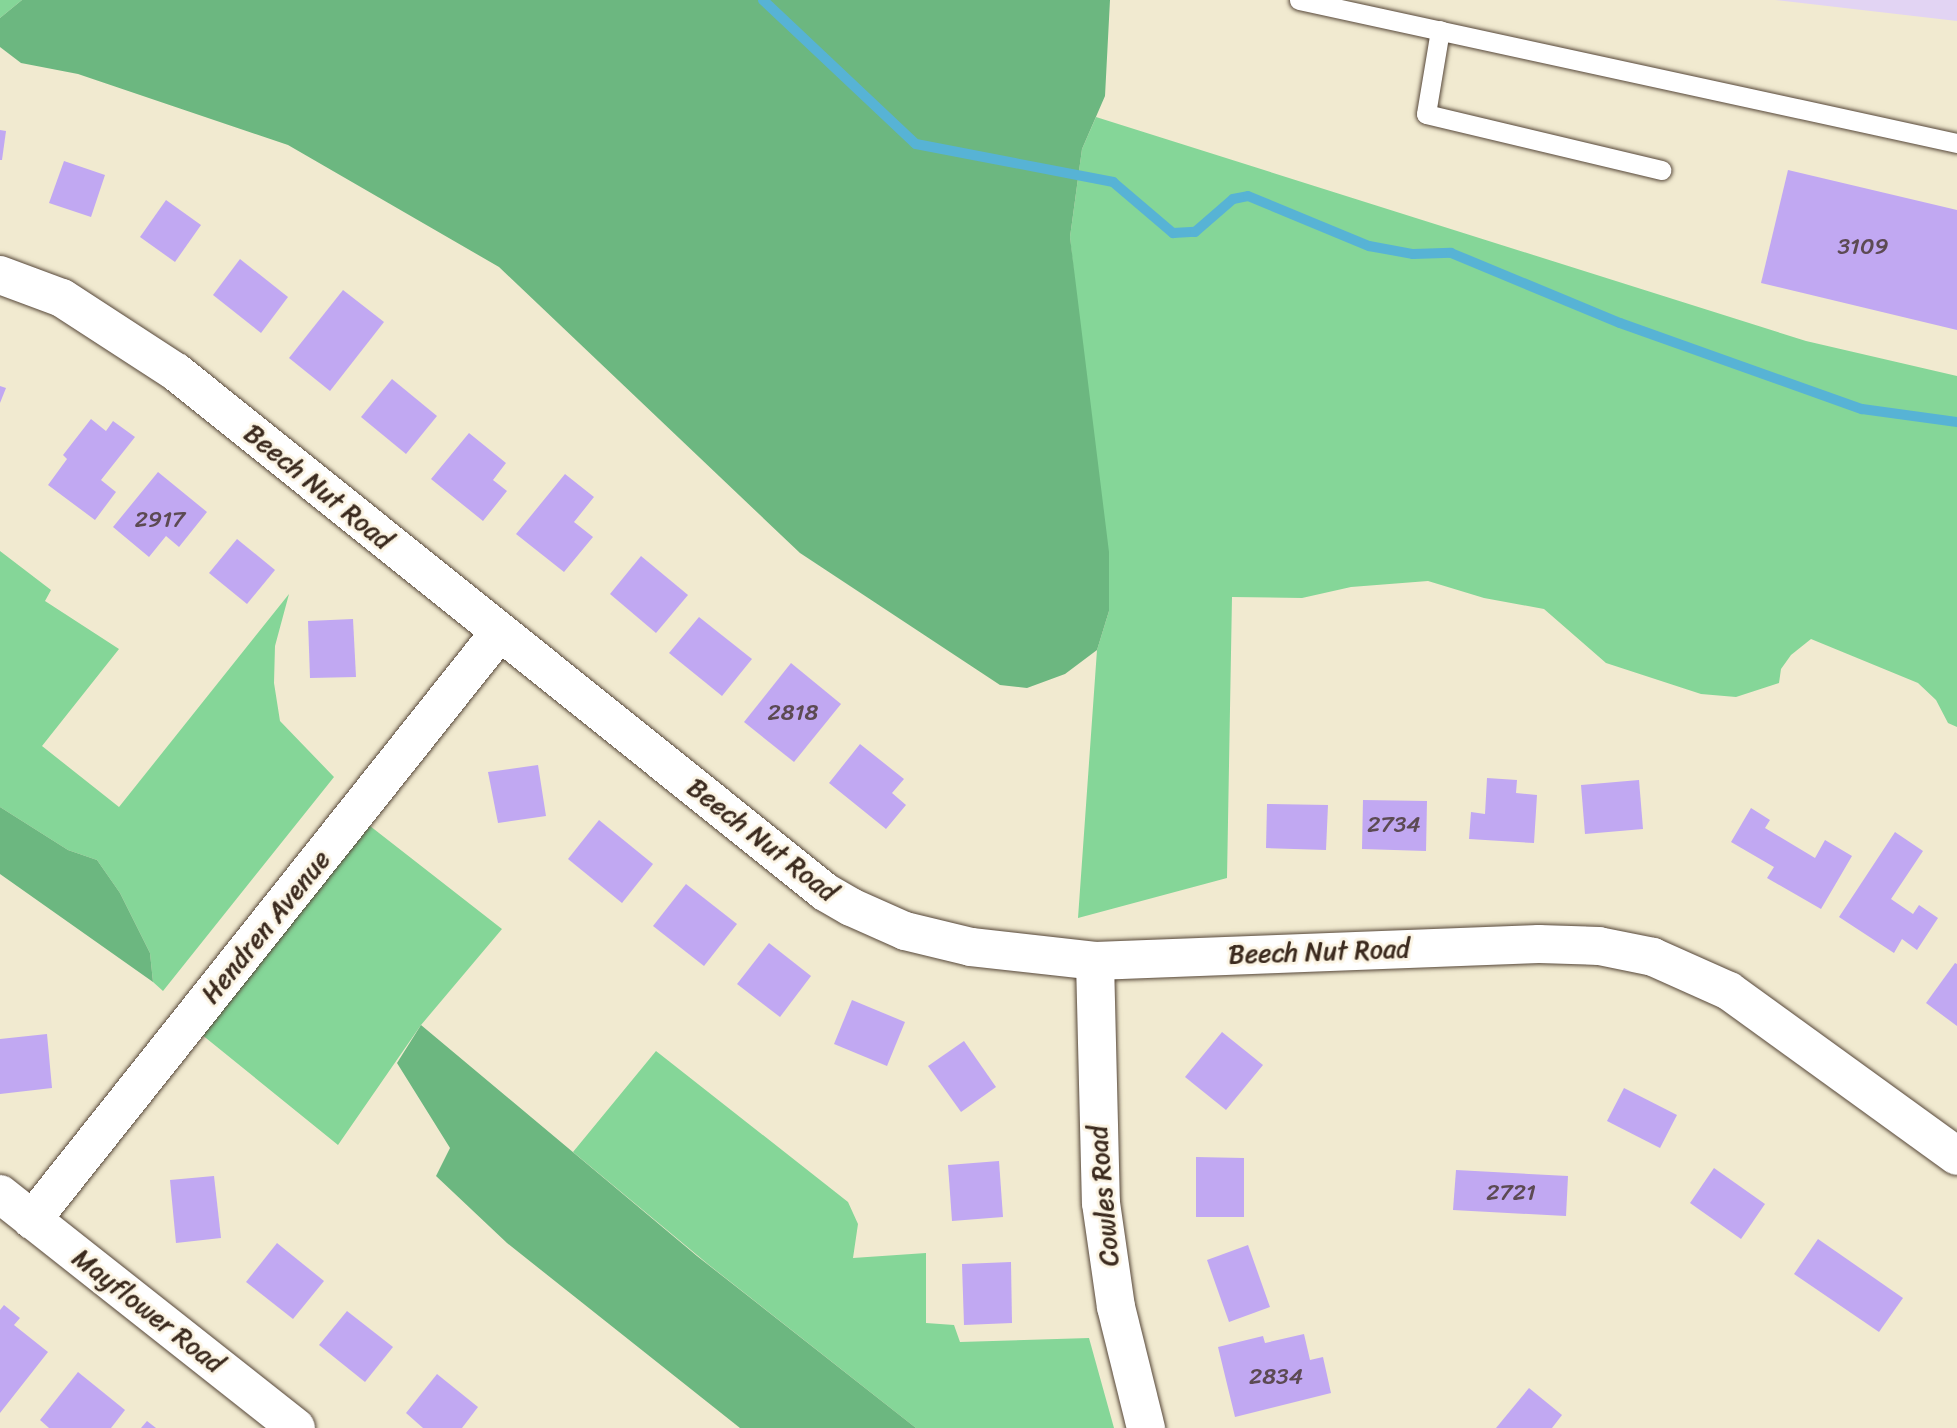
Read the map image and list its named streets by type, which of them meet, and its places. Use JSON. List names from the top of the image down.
{
  "streets": {
    "street": [
      "Beech Nut Road",
      "Hendren Avenue",
      "Cowles Road",
      "Mayflower Road"
    ]
  },
  "crossings": [
    ["Beech Nut Road", "Hendren Avenue"],
    ["Beech Nut Road", "Cowles Road"],
    ["Hendren Avenue", "Mayflower Road"]
  ],
  "house_numbers": [
    "3109",
    "2917",
    "2818",
    "2734",
    "2721",
    "2834"
  ]
}
